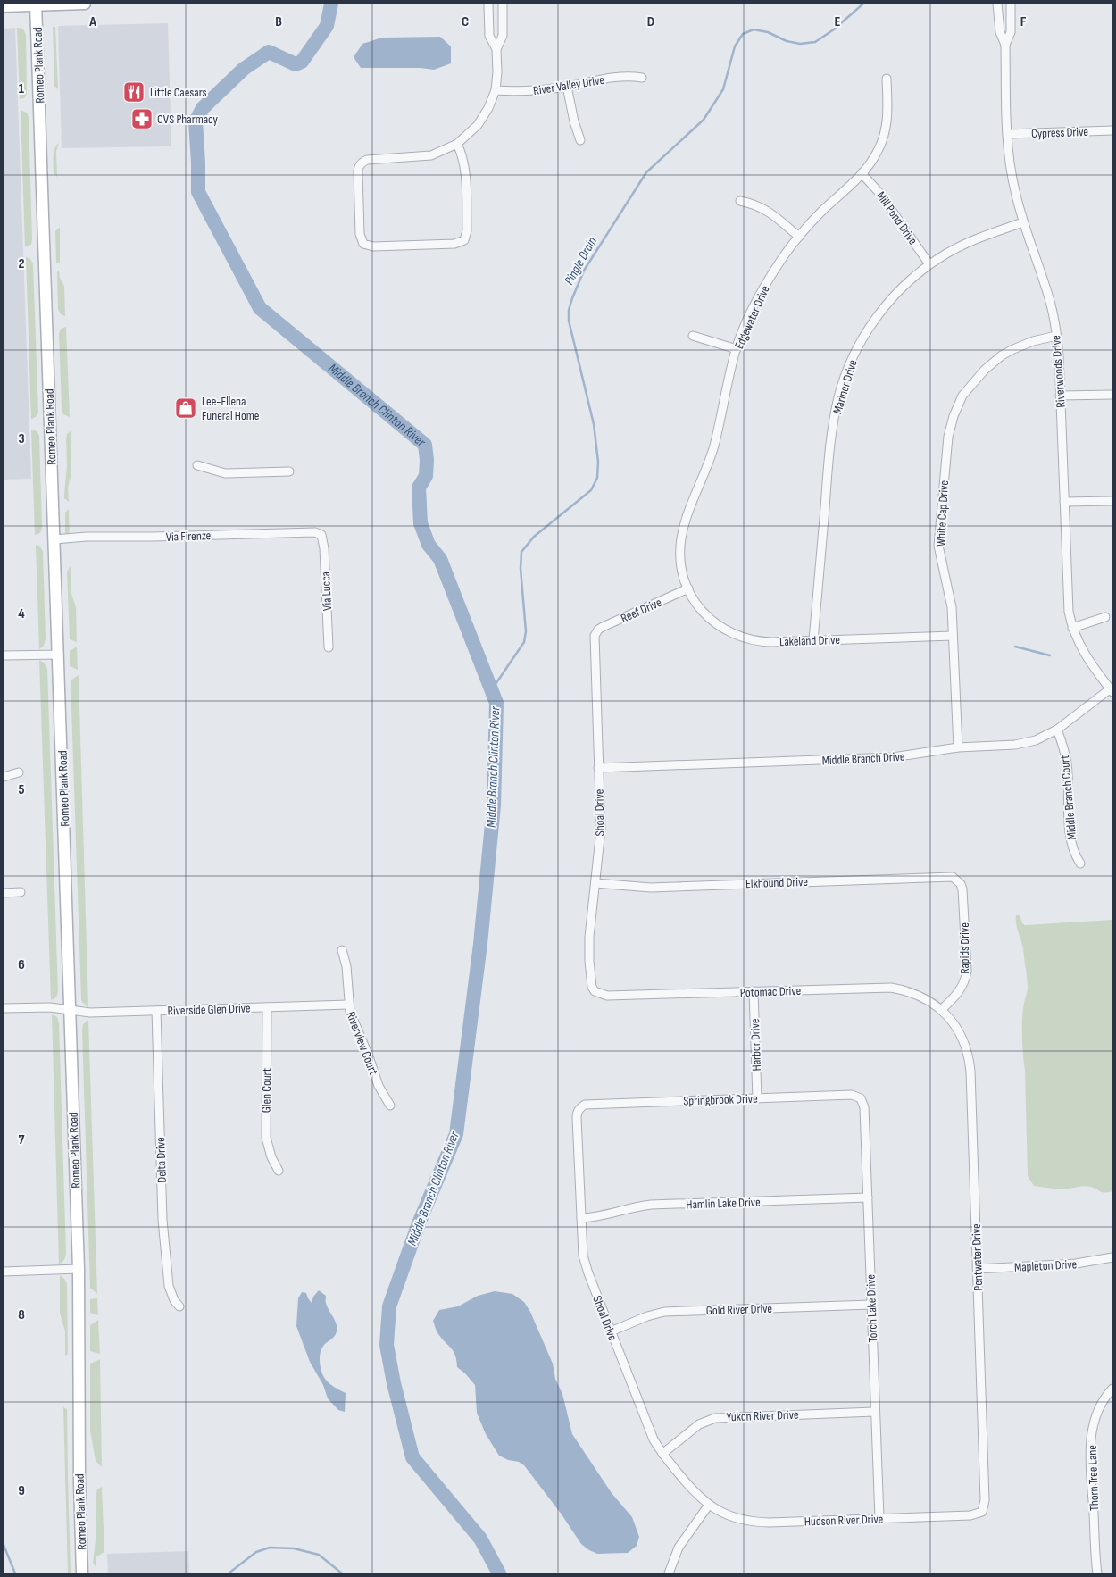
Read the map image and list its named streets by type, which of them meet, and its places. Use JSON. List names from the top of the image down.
{
  "streets": {
    "main road": ["Romeo Plank Road"],
    "street": [
      "River Valley Drive",
      "Cypress Drive",
      "Mill Pond Drive",
      "Edgewater Drive",
      "Riverwoods Drive",
      "Mariner Drive",
      "White Cap Drive",
      "Via Firenze",
      "Via Lucca",
      "Reef Drive",
      "Lakeland Drive",
      "Middle Branch Drive",
      "Middle Branch Court",
      "Shoal Drive",
      "Elkhound Drive",
      "Rapids Drive",
      "Potomac Drive",
      "Riverside Glen Drive",
      "Riverview Court",
      "Harbor Drive",
      "Glen Court",
      "Springbrook Drive",
      "Delta Drive",
      "Hamlin Lake Drive",
      "Pentwater Drive",
      "Mapleton Drive",
      "Torch Lake Drive",
      "Gold River Drive",
      "Yukon River Drive",
      "Thorn Tree Lane",
      "Hudson River Drive"
    ]
  },
  "crossings": [
    ["Romeo Plank Road", "Via Firenze"],
    ["Romeo Plank Road", "Riverside Glen Drive"],
    ["Cypress Drive", "Riverwoods Drive"],
    ["Mill Pond Drive", "Edgewater Drive"],
    ["Mill Pond Drive", "Mariner Drive"],
    ["Edgewater Drive", "Reef Drive"],
    ["Edgewater Drive", "Lakeland Drive"],
    ["Riverwoods Drive", "Mariner Drive"],
    ["Riverwoods Drive", "White Cap Drive"],
    ["Riverwoods Drive", "Middle Branch Drive"],
    ["Mariner Drive", "Lakeland Drive"],
    ["White Cap Drive", "Lakeland Drive"],
    ["White Cap Drive", "Middle Branch Drive"],
    ["Via Firenze", "Via Lucca"],
    ["Reef Drive", "Lakeland Drive"],
    ["Reef Drive", "Shoal Drive"],
    ["Middle Branch Drive", "Middle Branch Court"],
    ["Middle Branch Drive", "Shoal Drive"],
    ["Shoal Drive", "Elkhound Drive"],
    ["Shoal Drive", "Potomac Drive"],
    ["Shoal Drive", "Springbrook Drive"],
    ["Shoal Drive", "Hamlin Lake Drive"],
    ["Shoal Drive", "Gold River Drive"],
    ["Shoal Drive", "Yukon River Drive"],
    ["Shoal Drive", "Hudson River Drive"],
    ["Elkhound Drive", "Rapids Drive"],
    ["Rapids Drive", "Potomac Drive"],
    ["Rapids Drive", "Pentwater Drive"],
    ["Potomac Drive", "Harbor Drive"],
    ["Potomac Drive", "Pentwater Drive"],
    ["Riverside Glen Drive", "Riverview Court"],
    ["Riverside Glen Drive", "Glen Court"],
    ["Riverside Glen Drive", "Delta Drive"],
    ["Harbor Drive", "Springbrook Drive"],
    ["Springbrook Drive", "Torch Lake Drive"],
    ["Hamlin Lake Drive", "Torch Lake Drive"],
    ["Pentwater Drive", "Mapleton Drive"],
    ["Pentwater Drive", "Hudson River Drive"],
    ["Torch Lake Drive", "Gold River Drive"],
    ["Torch Lake Drive", "Yukon River Drive"],
    ["Torch Lake Drive", "Hudson River Drive"]
  ],
  "water": ["Pingle Drain", "Middle Branch Clinton River"],
  "places": {
    "restaurant": ["Little Caesars"],
    "pharmacy": ["CVS Pharmacy"],
    "shop": ["Lee-Ellena Funeral Home"]
  },
  "grid": {
    "columns": [
      "A",
      "B",
      "C",
      "D",
      "E",
      "F"
    ],
    "rows": [
      "1",
      "2",
      "3",
      "4",
      "5",
      "6",
      "7",
      "8",
      "9"
    ]
  }
}
